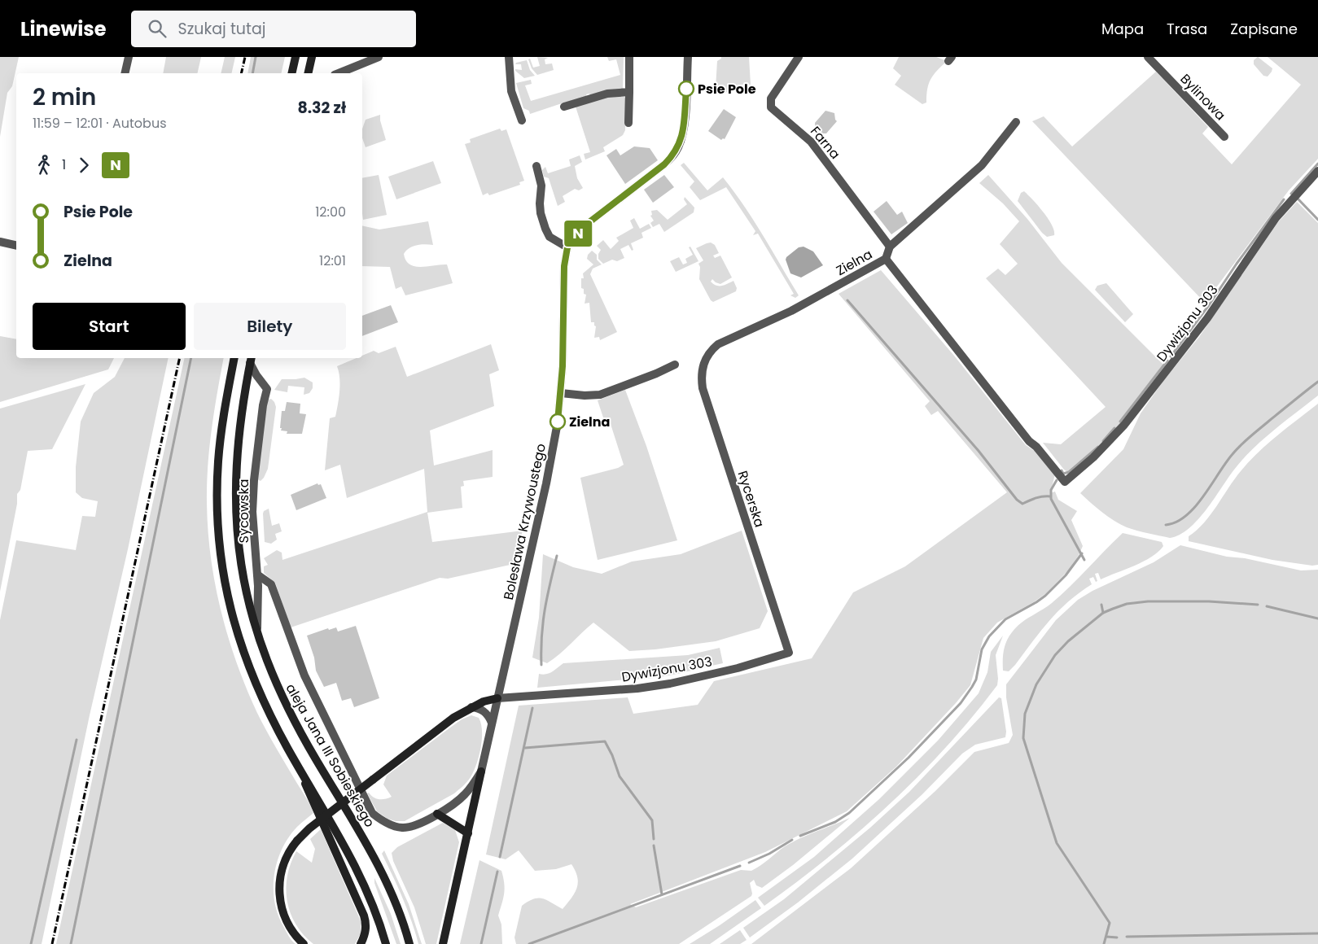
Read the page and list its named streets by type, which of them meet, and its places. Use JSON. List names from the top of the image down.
{
  "streets": {
    "main road": ["aleja Jana III Sobieskiego"],
    "street": [
      "Bylinowa",
      "Farna",
      "Zielna",
      "Dywizjonu 303",
      "Rycerska",
      "Sycowska",
      "Bolesława Krzywoustego"
    ]
  },
  "crossings": [
    ["Farna", "Zielna"],
    ["Zielna", "Dywizjonu 303"],
    ["Zielna", "Rycerska"],
    ["Dywizjonu 303", "Rycerska"],
    ["Dywizjonu 303", "Bolesława Krzywoustego"],
    ["Sycowska", "aleja Jana III Sobieskiego"]
  ],
  "places": ["Psie Pole", "Zielna"],
  "lines": ["bus line N"],
  "page": {
    "header": "Linewise",
    "search": "Szukaj tutaj",
    "nav": ["Mapa", "Trasa", "Zapisane"],
    "on_map": "N",
    "heading": ["2 min", "11:59 – 12:01 · Autobus", "8.32 zł"],
    "legs": ["1", "N"],
    "list": [
      {
        "name": "Psie Pole",
        "value": "12:00"
      },
      {
        "name": "Zielna",
        "value": "12:01"
      }
    ],
    "buttons": ["Start", "Bilety"]
  }
}
